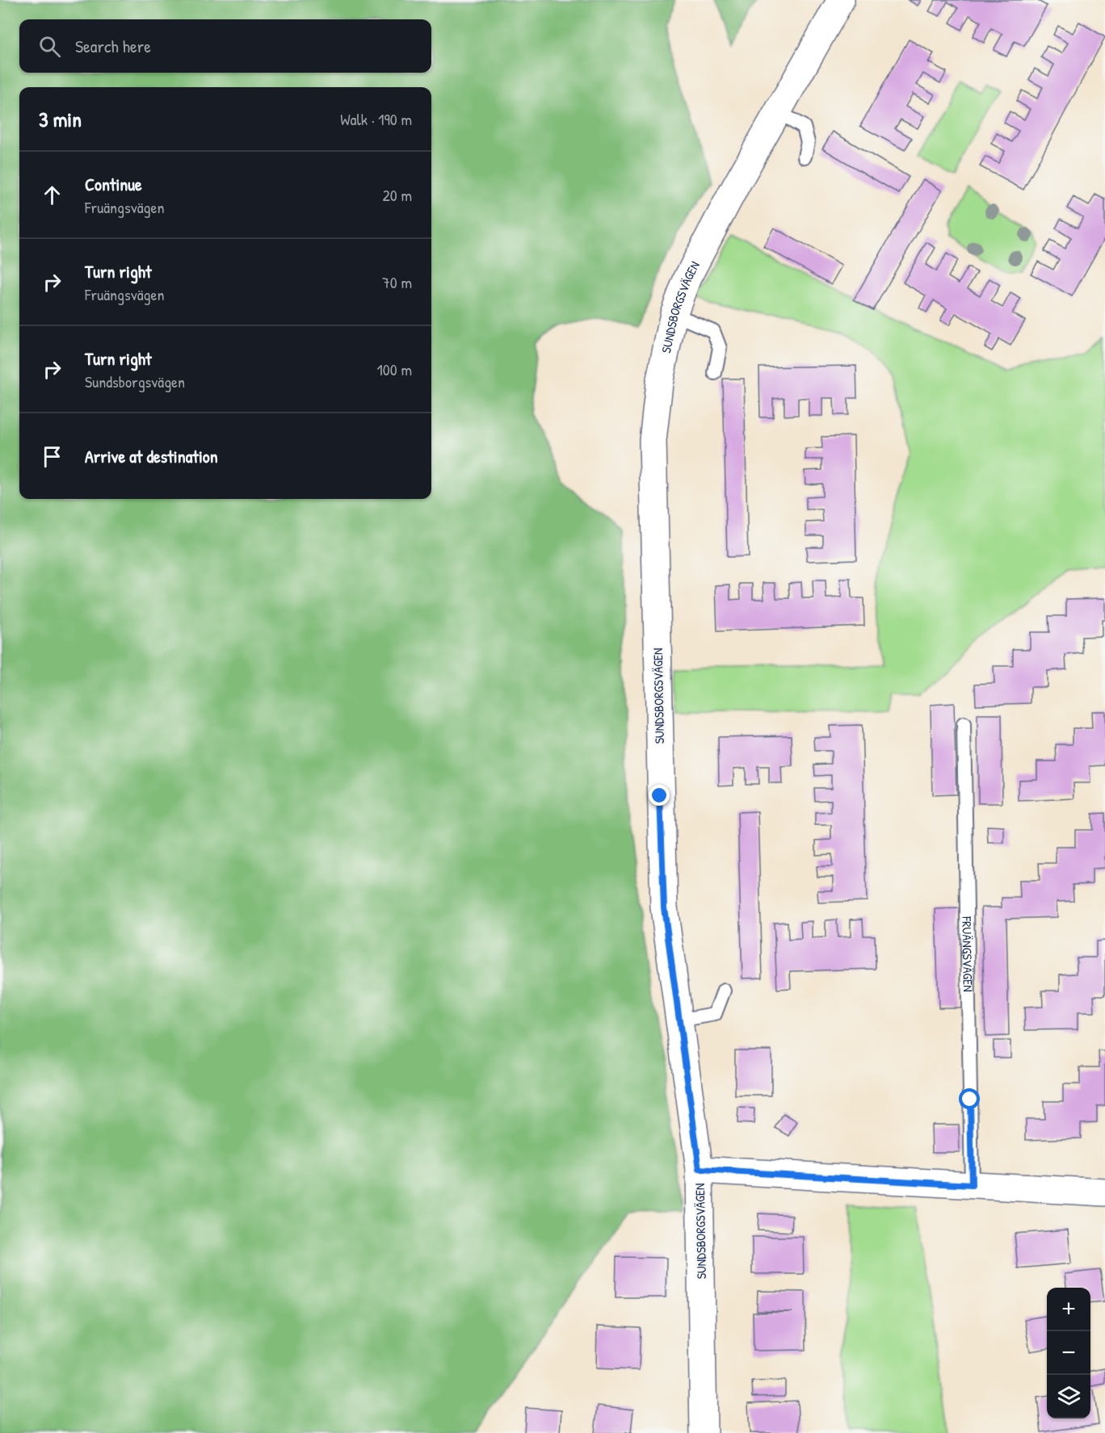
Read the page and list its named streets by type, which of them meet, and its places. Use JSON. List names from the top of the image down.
{
  "streets": {
    "street": ["SUNDSBORGSVÄGEN"],
    "lane": ["FRUÄNGSVÄGEN"]
  },
  "page": {
    "search": "Search here",
    "heading": ["3 min", "Walk · 190 m"],
    "list": [
      ["Continue", "Fruängsvägen", "20 m"],
      ["Turn right", "Fruängsvägen", "70 m"],
      ["Turn right", "Sundsborgsvägen", "100 m"],
      "Arrive at destination"
    ],
    "map_buttons": ["+", "−"]
  }
}
